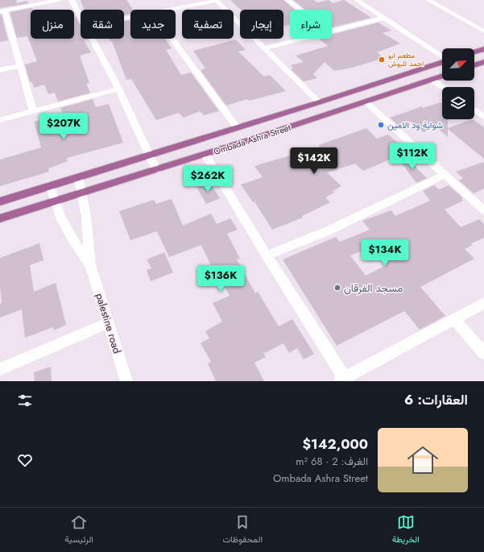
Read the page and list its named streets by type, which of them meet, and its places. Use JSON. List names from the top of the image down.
{
  "streets": {
    "main road": ["Ombada Ashra Street"],
    "street": ["palestine road"]
  },
  "crossings": [
    ["Ombada Ashra Street", "palestine road"]
  ],
  "places": ["مطعم ابو احمد للبوش", "شواية ود الامين", "مسجد الفرقان"],
  "north": "top right",
  "page": {
    "chip": [
      "شراء",
      "إيجار",
      "تصفية",
      "جديد",
      "شقة",
      "منزل"
    ],
    "price": [
      "$207K",
      "$112K",
      "$142K",
      "$262K",
      "$134K",
      "$136K"
    ],
    "heading": "العقارات: 6",
    "list": [
      {
        "name": "$142,000",
        "note": "الغرف: 2 · 68 m² · Ombada Ashra Street"
      }
    ],
    "tabs": ["الخريطة", "المحفوظات", "الرئيسية"]
  }
}
